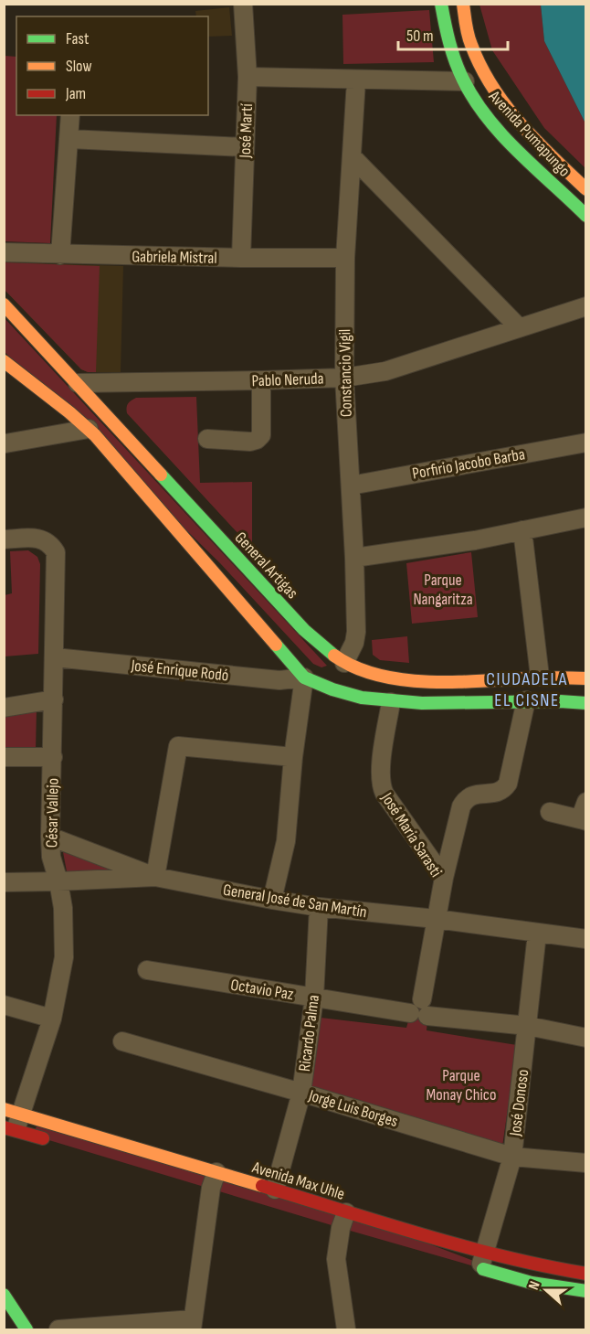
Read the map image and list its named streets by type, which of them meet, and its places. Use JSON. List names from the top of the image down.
{
  "streets": {
    "street": [
      "José Martí",
      "Avenida Pumapungo",
      "Gabriela Mistral",
      "Constancio Vigil",
      "Pablo Neruda",
      "Porfirio Jacobo Barba",
      "General Artigas",
      "José Enrique Rodó",
      "César Vallejo",
      "José María Sarasti",
      "General José de San Martín",
      "Octavio Paz",
      "Ricardo Palma",
      "José Donoso",
      "Jorge Luis Borges",
      "Avenida Max Uhle"
    ]
  },
  "crossings": [
    ["José Martí", "Gabriela Mistral"],
    ["Gabriela Mistral", "Constancio Vigil"],
    ["Constancio Vigil", "Pablo Neruda"],
    ["Constancio Vigil", "Porfirio Jacobo Barba"],
    ["Constancio Vigil", "General Artigas"],
    ["Pablo Neruda", "General Artigas"],
    ["José Enrique Rodó", "César Vallejo"],
    ["César Vallejo", "General José de San Martín"],
    ["César Vallejo", "Avenida Max Uhle"],
    ["José María Sarasti", "General José de San Martín"],
    ["José María Sarasti", "Octavio Paz"],
    ["General José de San Martín", "Ricardo Palma"],
    ["General José de San Martín", "José Donoso"],
    ["Octavio Paz", "Ricardo Palma"],
    ["Octavio Paz", "José Donoso"],
    ["Ricardo Palma", "Jorge Luis Borges"],
    ["Ricardo Palma", "Avenida Max Uhle"],
    ["José Donoso", "Jorge Luis Borges"],
    ["José Donoso", "Avenida Max Uhle"]
  ],
  "districts": ["CIUDADELA EL CISNE"],
  "parks": ["Parque Nangaritza", "Parque Monay Chico"],
  "legend": ["Fast", "Slow", "Jam"],
  "scale_bar": "50 m",
  "north": "left"
}
